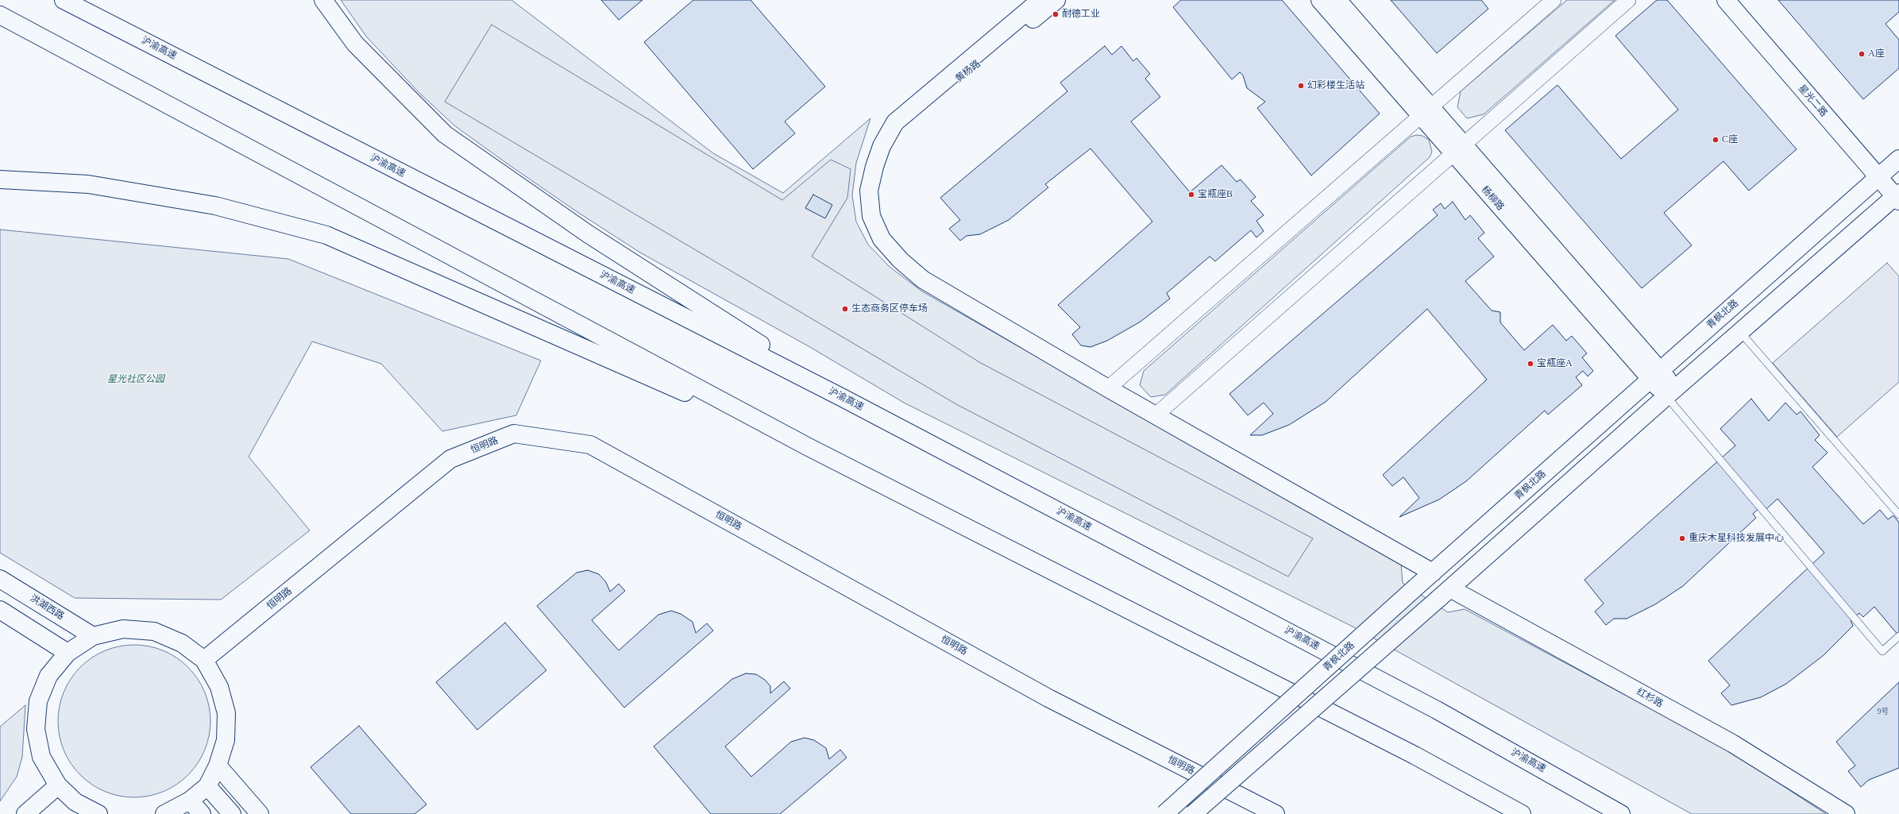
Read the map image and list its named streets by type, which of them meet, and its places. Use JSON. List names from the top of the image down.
{
  "streets": {
    "main road": [
      "沪渝高速",
      "黄杨路",
      "星光二路",
      "杨柳路",
      "青枫北路",
      "恒明路",
      "洪湖西路",
      "红杉路"
    ]
  },
  "crossings": [
    ["星光二路", "青枫北路"],
    ["杨柳路", "青枫北路"]
  ],
  "parks": ["星光社区公园"],
  "places": [
    "耐德工业",
    "A座",
    "幻彩楼生活站",
    "C座",
    "宝瓶座B",
    "生态商务区停车场",
    "宝瓶座A",
    "重庆木星科技发展中心"
  ],
  "house_numbers": ["9号"]
}
